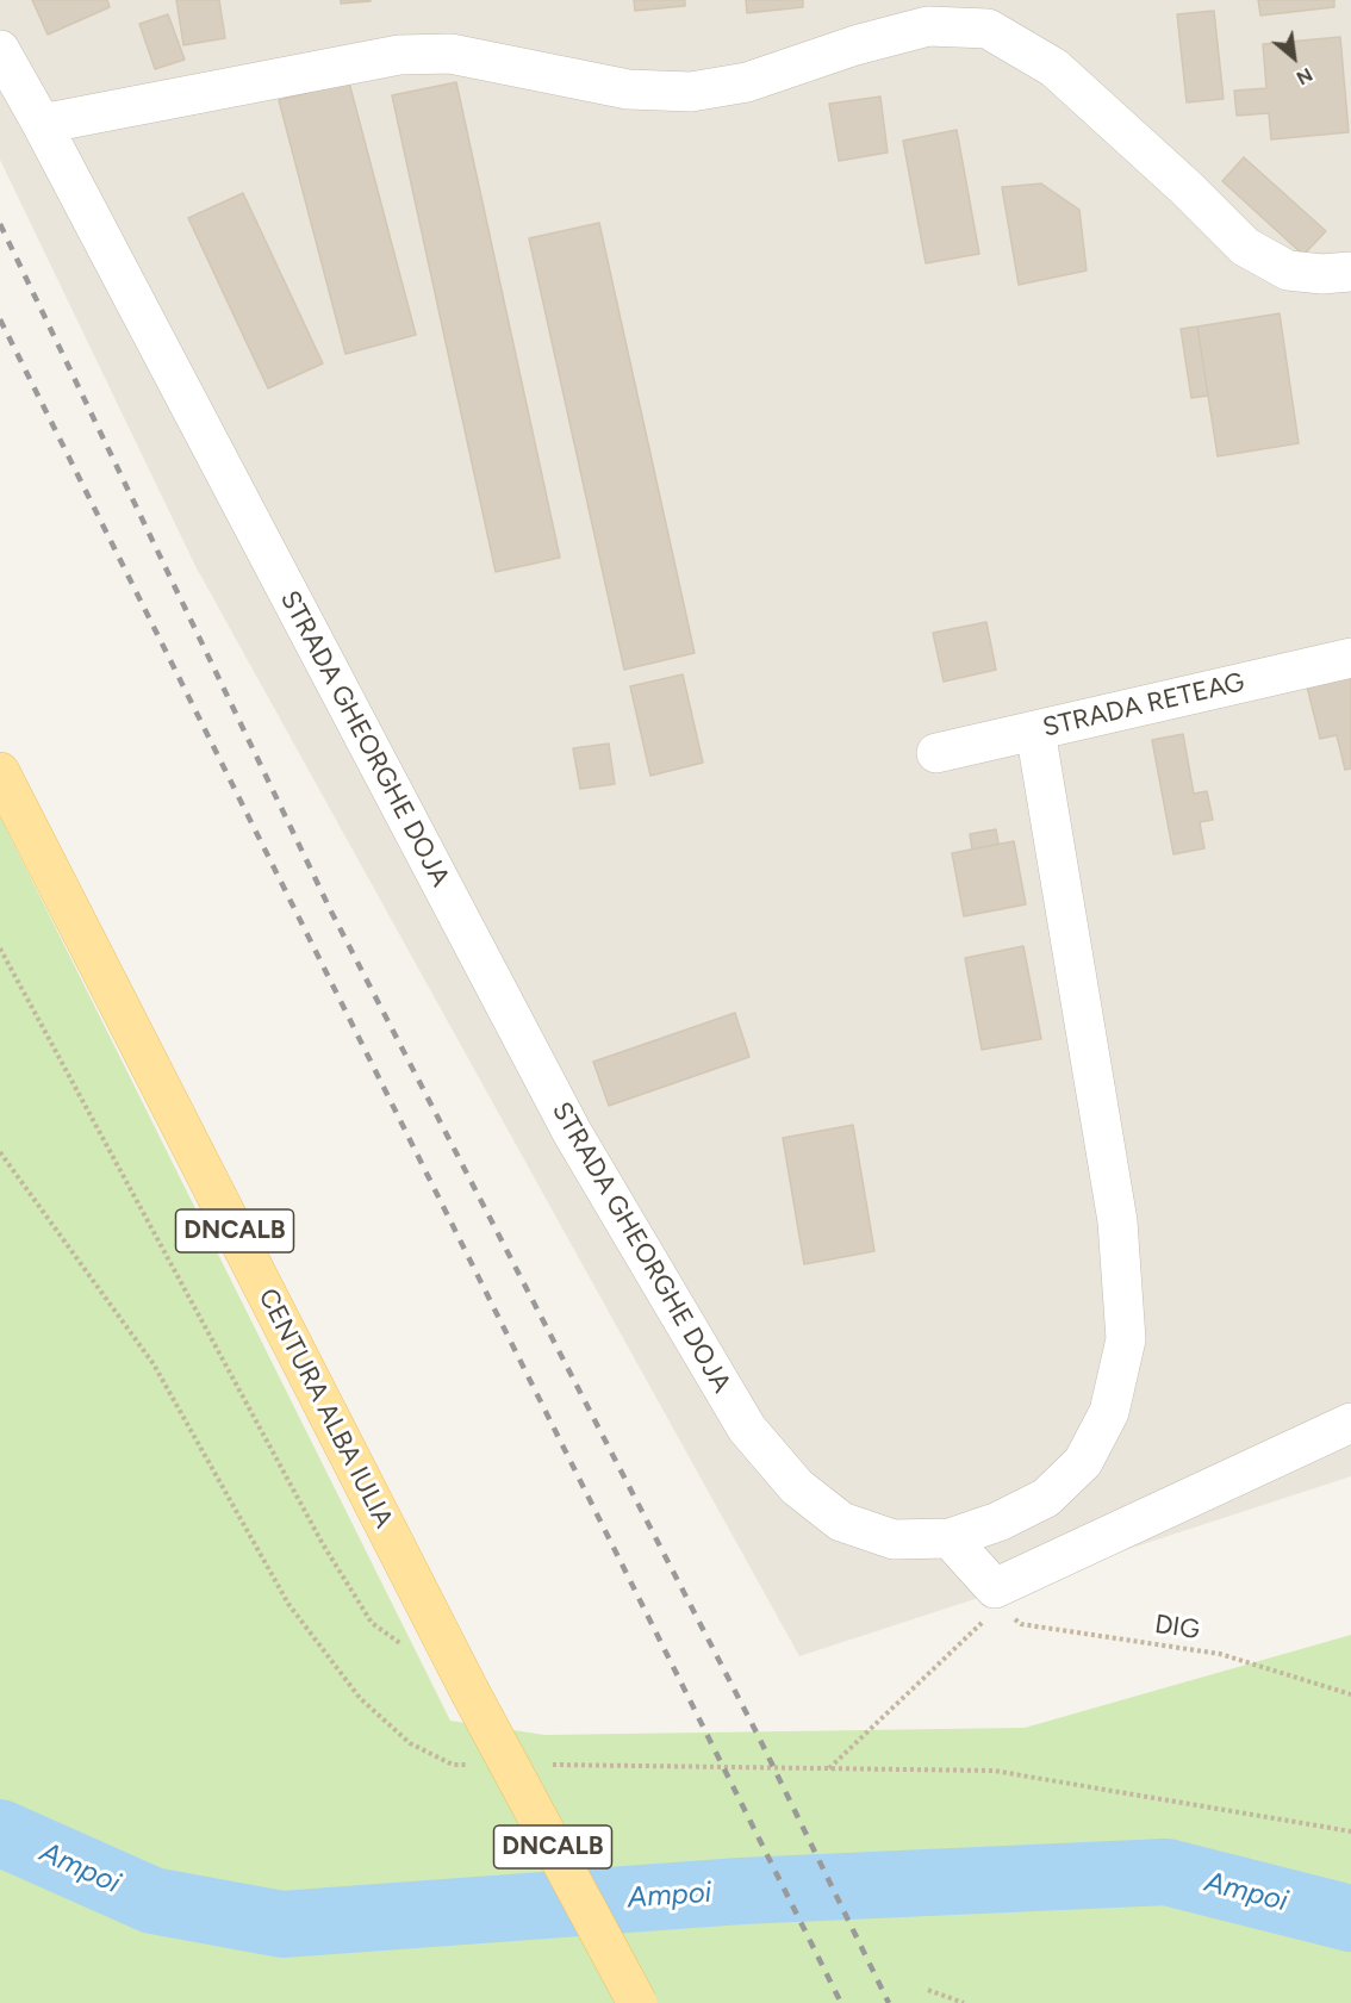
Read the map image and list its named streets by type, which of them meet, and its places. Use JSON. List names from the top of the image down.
{
  "streets": {
    "main road": ["DNCALB", "CENTURA ALBA IULIA"],
    "street": ["STRADA RETEAG", "STRADA GHEORGHE DOJA"],
    "path": ["DIG"]
  },
  "crossings": [
    ["STRADA RETEAG", "STRADA GHEORGHE DOJA"]
  ],
  "water": ["Ampoi"],
  "north": "bottom right"
}
